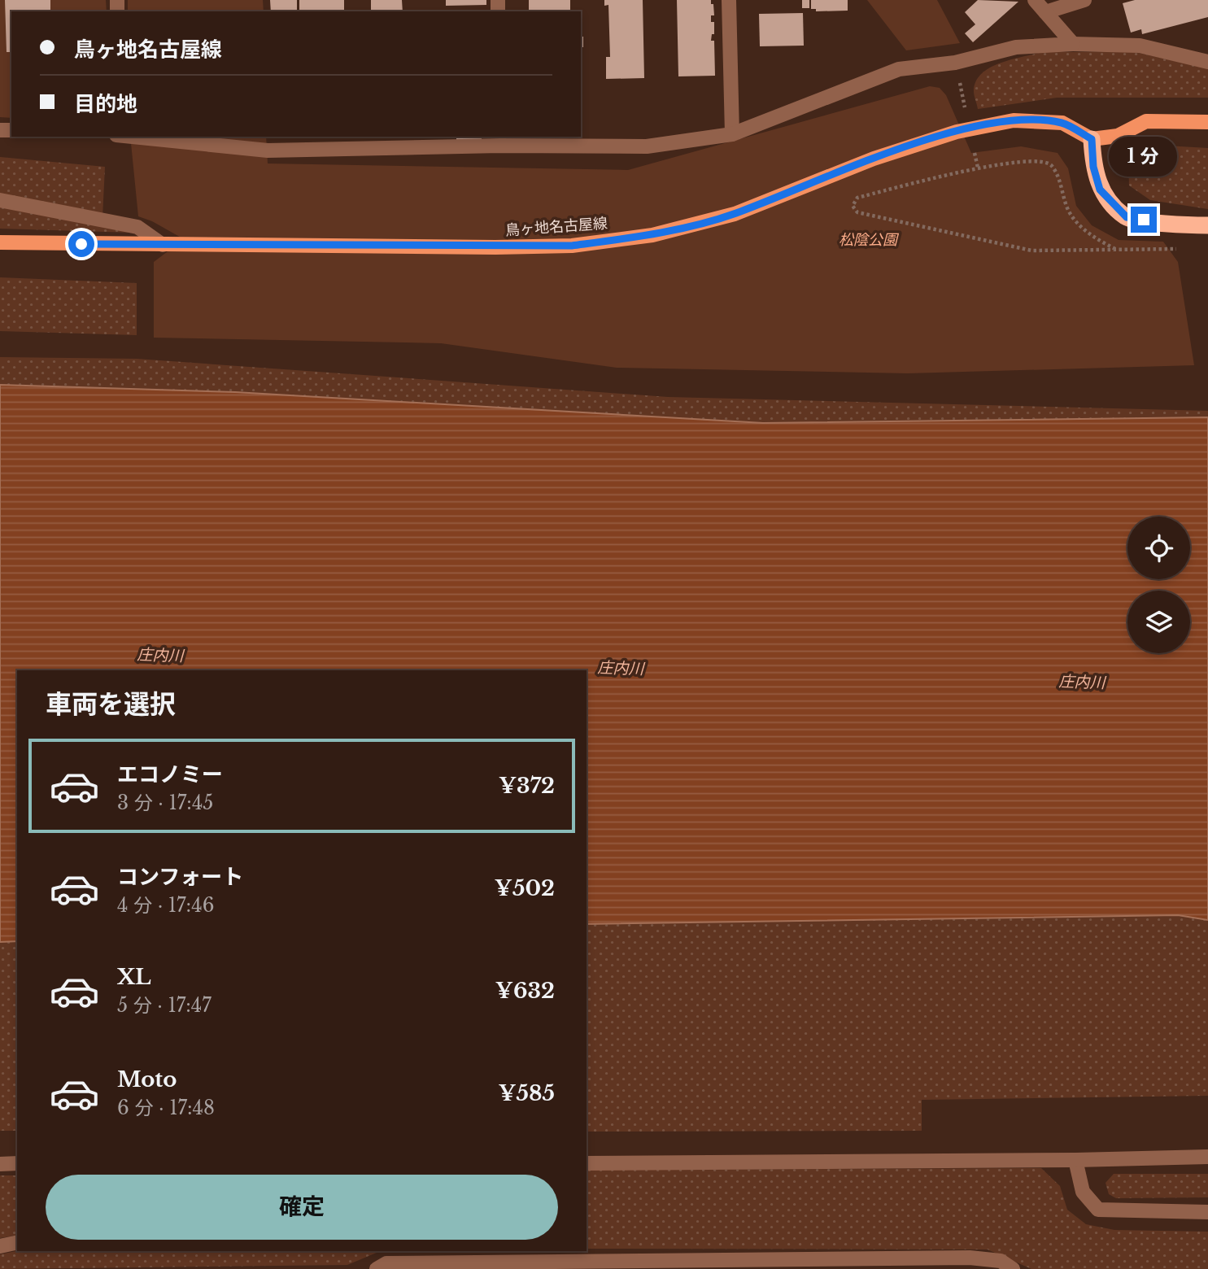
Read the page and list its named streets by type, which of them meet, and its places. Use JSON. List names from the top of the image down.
{
  "streets": {
    "main road": ["鳥ヶ地名古屋線"]
  },
  "water": ["庄内川"],
  "parks": ["松陰公園"],
  "page": {
    "banner": ["鳥ヶ地名古屋線", "目的地"],
    "bubble": "1 分",
    "heading": "車両を選択",
    "list": [
      {
        "name": "エコノミー",
        "note": "3 分 · 17:45",
        "value": "¥372"
      },
      {
        "name": "コンフォート",
        "note": "4 分 · 17:46",
        "value": "¥502"
      },
      {
        "name": "XL",
        "note": "5 分 · 17:47",
        "value": "¥632"
      },
      {
        "name": "Moto",
        "note": "6 分 · 17:48",
        "value": "¥585"
      }
    ],
    "buttons": "確定"
  }
}
